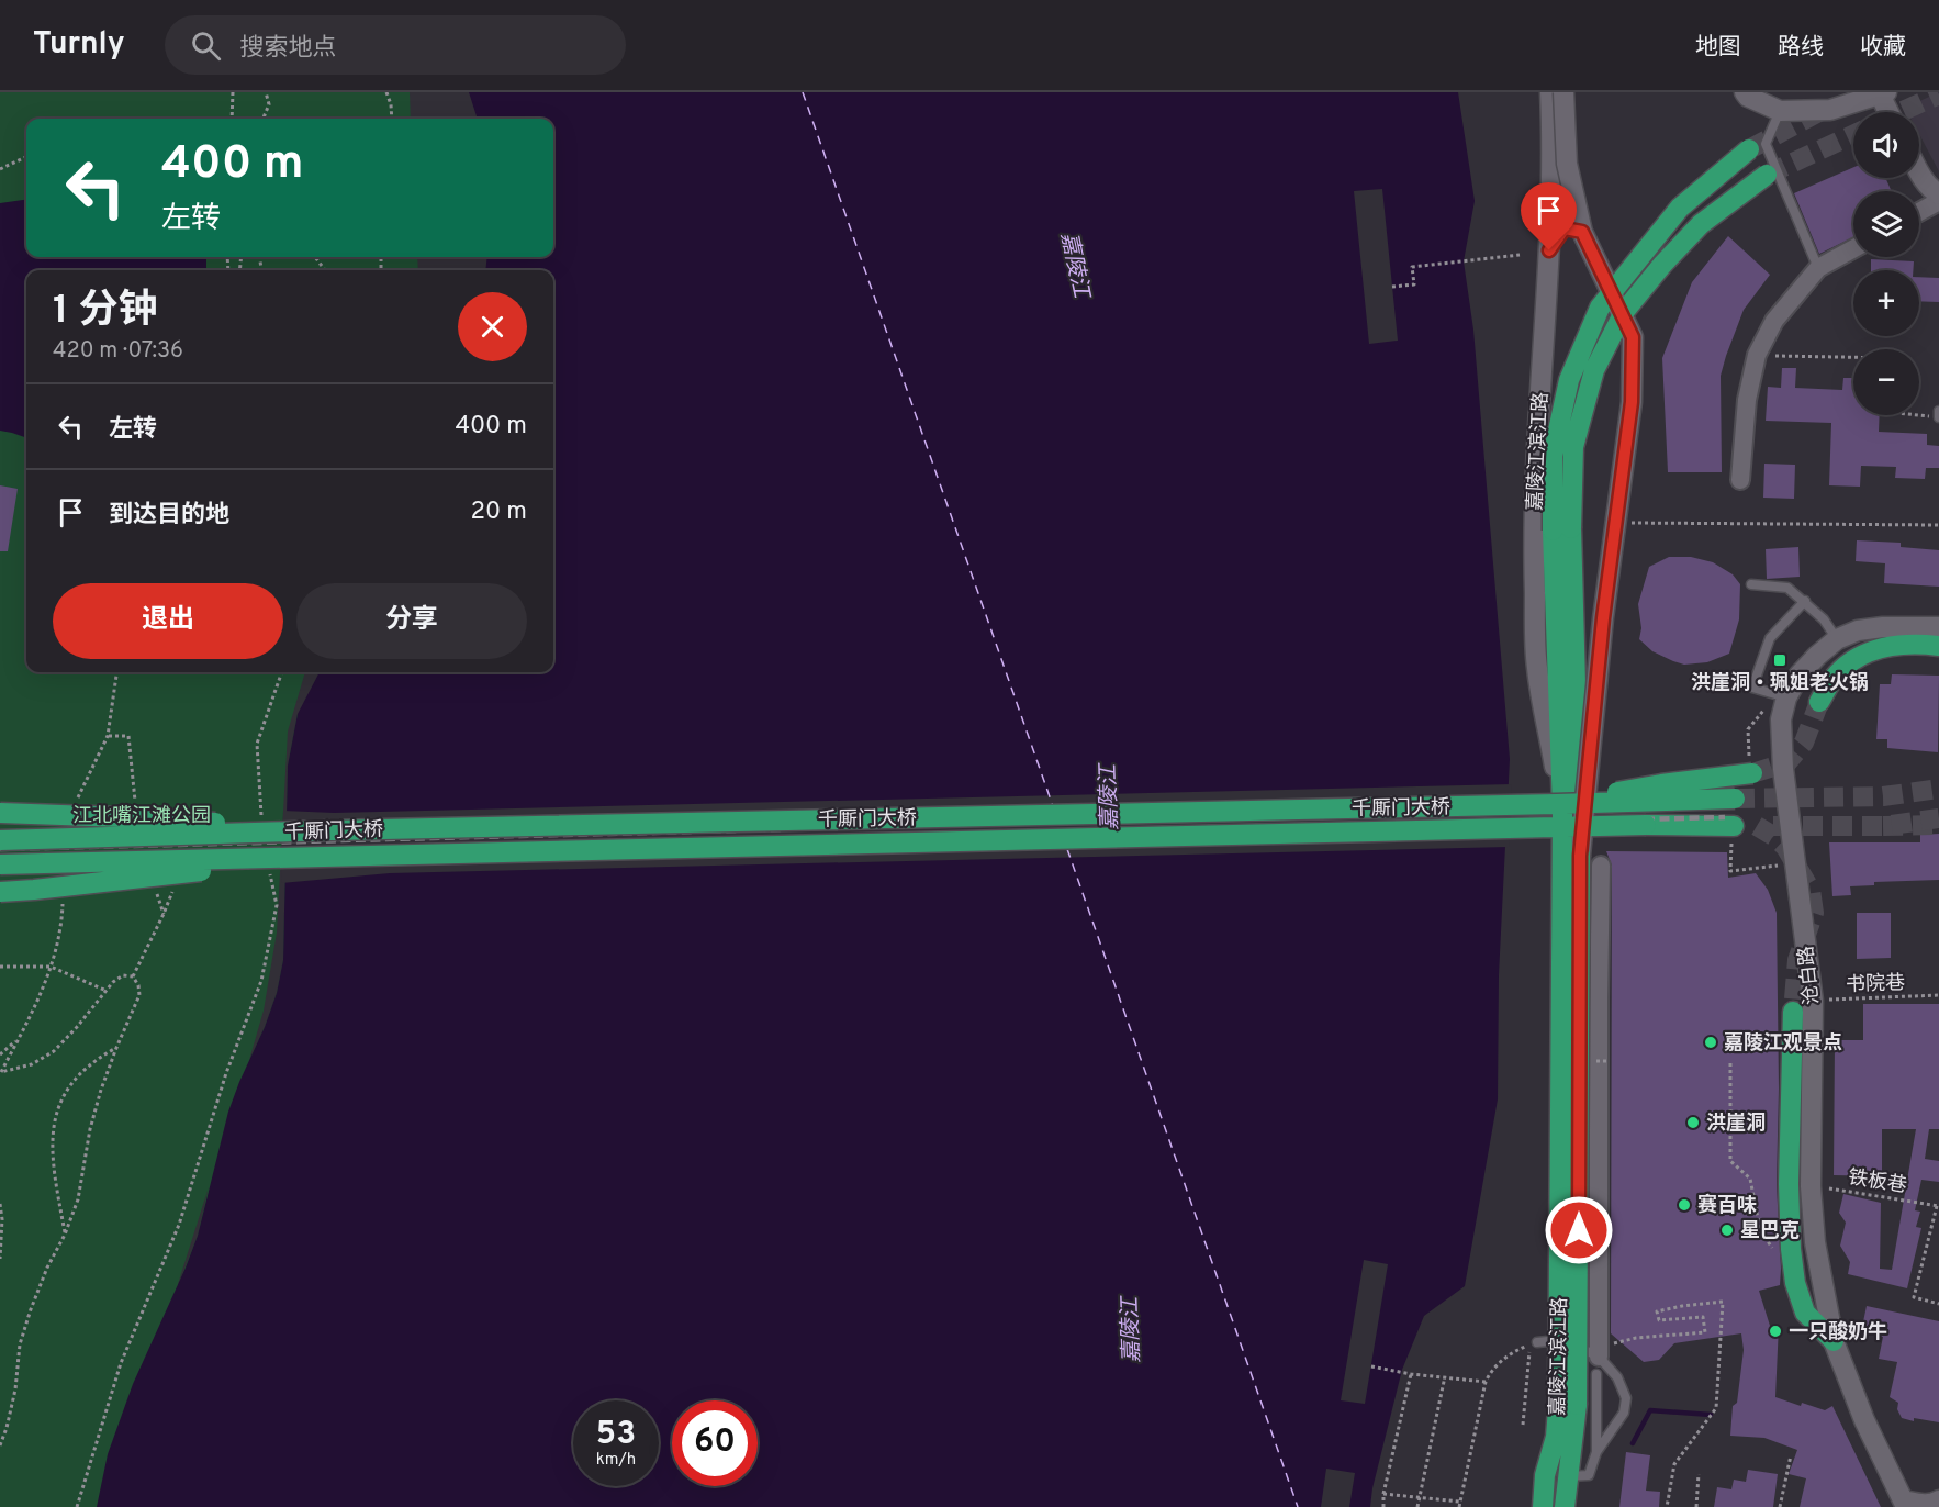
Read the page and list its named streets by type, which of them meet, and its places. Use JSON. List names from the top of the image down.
{
  "streets": {
    "main road": ["嘉陵江滨江路", "千厮门大桥", "沧白路"],
    "path": ["书院巷", "铁板巷"]
  },
  "crossings": [
    ["嘉陵江滨江路", "千厮门大桥"],
    ["沧白路", "书院巷"],
    ["沧白路", "铁板巷"]
  ],
  "water": ["嘉陵江"],
  "parks": ["江北嘴江滩公园"],
  "places": {
    "transit": ["洪崖洞‧珮姐老火锅"],
    "other": [
      "嘉陵江观景点",
      "洪崖洞",
      "赛百味",
      "星巴克",
      "一只酸奶牛"
    ]
  },
  "page": {
    "header": "Turnly",
    "search": "搜索地点",
    "nav": ["地图", "路线", "收藏"],
    "map_buttons": ["+", "−"],
    "turn": ["400 m", "左转"],
    "heading": ["1 分钟", "420 m · 07:36"],
    "list": [
      {
        "name": "左转",
        "value": "400 m"
      },
      {
        "name": "到达目的地",
        "value": "20 m"
      }
    ],
    "buttons": ["退出", "分享"],
    "speed": "53 km/h",
    "limit": "60"
  }
}
